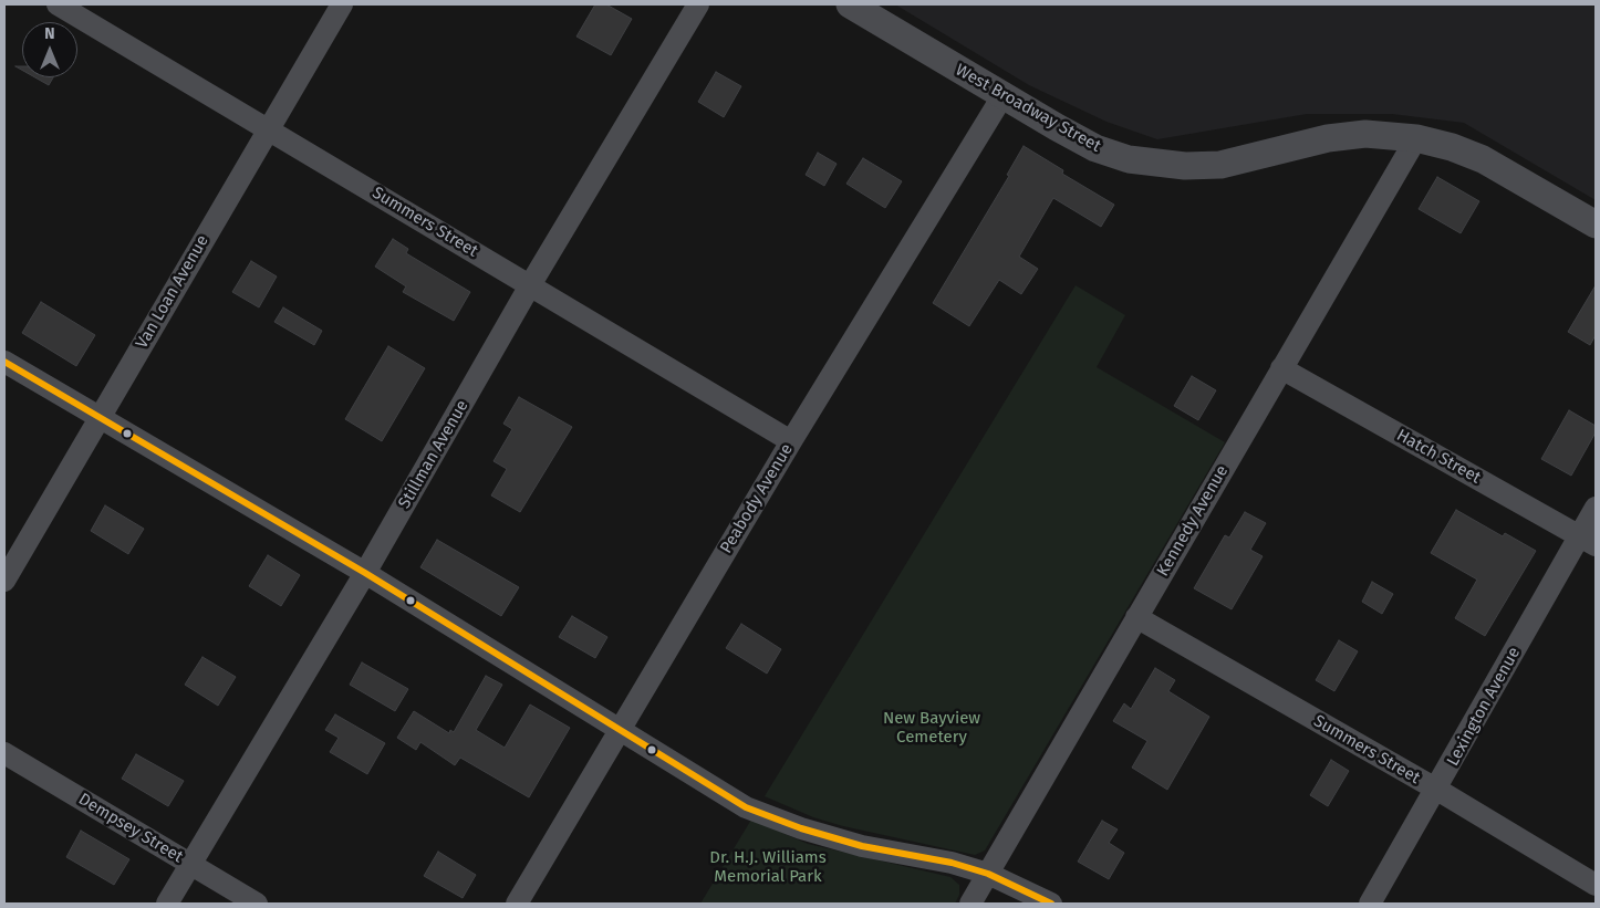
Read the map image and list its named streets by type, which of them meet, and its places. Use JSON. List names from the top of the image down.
{
  "streets": {
    "street": [
      "West Broadway Street",
      "Summers Street",
      "Van Loan Avenue",
      "Stillman Avenue",
      "Hatch Street",
      "Peabody Avenue",
      "Kennedy Avenue",
      "Lexington Avenue",
      "Dempsey Street"
    ]
  },
  "crossings": [
    ["West Broadway Street", "Peabody Avenue"],
    ["West Broadway Street", "Kennedy Avenue"],
    ["Summers Street", "Van Loan Avenue"],
    ["Summers Street", "Stillman Avenue"],
    ["Summers Street", "Peabody Avenue"],
    ["Summers Street", "Kennedy Avenue"],
    ["Summers Street", "Lexington Avenue"],
    ["Stillman Avenue", "Dempsey Street"],
    ["Hatch Street", "Kennedy Avenue"],
    ["Hatch Street", "Lexington Avenue"]
  ],
  "parks": ["New Bayview Cemetery", "Dr. H.J. Williams Memorial Park"],
  "north": "top"
}
